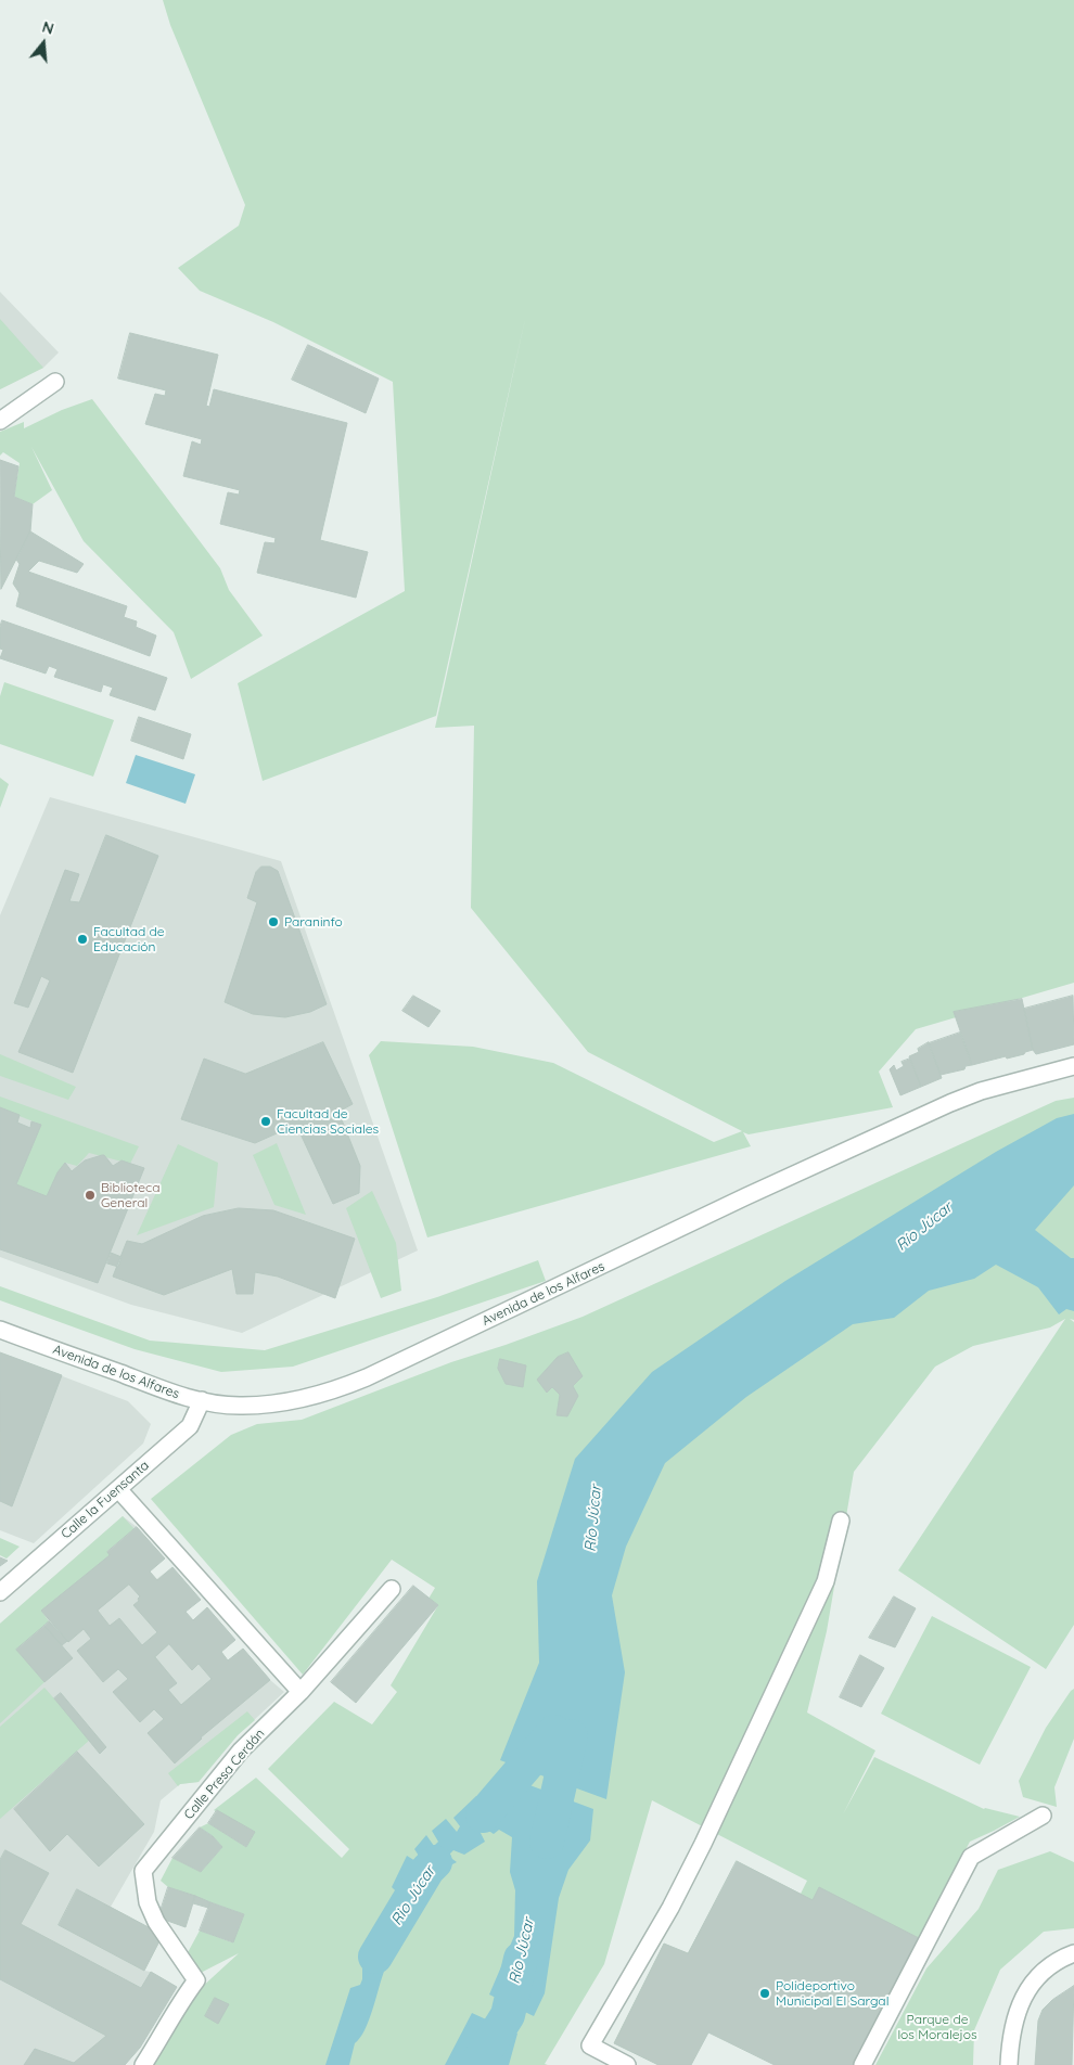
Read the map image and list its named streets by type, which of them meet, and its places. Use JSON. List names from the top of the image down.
{
  "streets": {
    "street": ["Avenida de los Alfares", "Calle la Fuensanta", "Calle Presa Cerdán"]
  },
  "crossings": [
    ["Avenida de los Alfares", "Calle la Fuensanta"]
  ],
  "water": ["Río Júcar", "Rio Júcar"],
  "parks": ["Parque de los Moralejos"],
  "places": [
    "Paraninfo",
    "Facultad de Educación",
    "Facultad de Ciencias Sociales",
    "Biblioteca General",
    "Polideportivo Municipal El Sargal"
  ],
  "north": "top"
}
